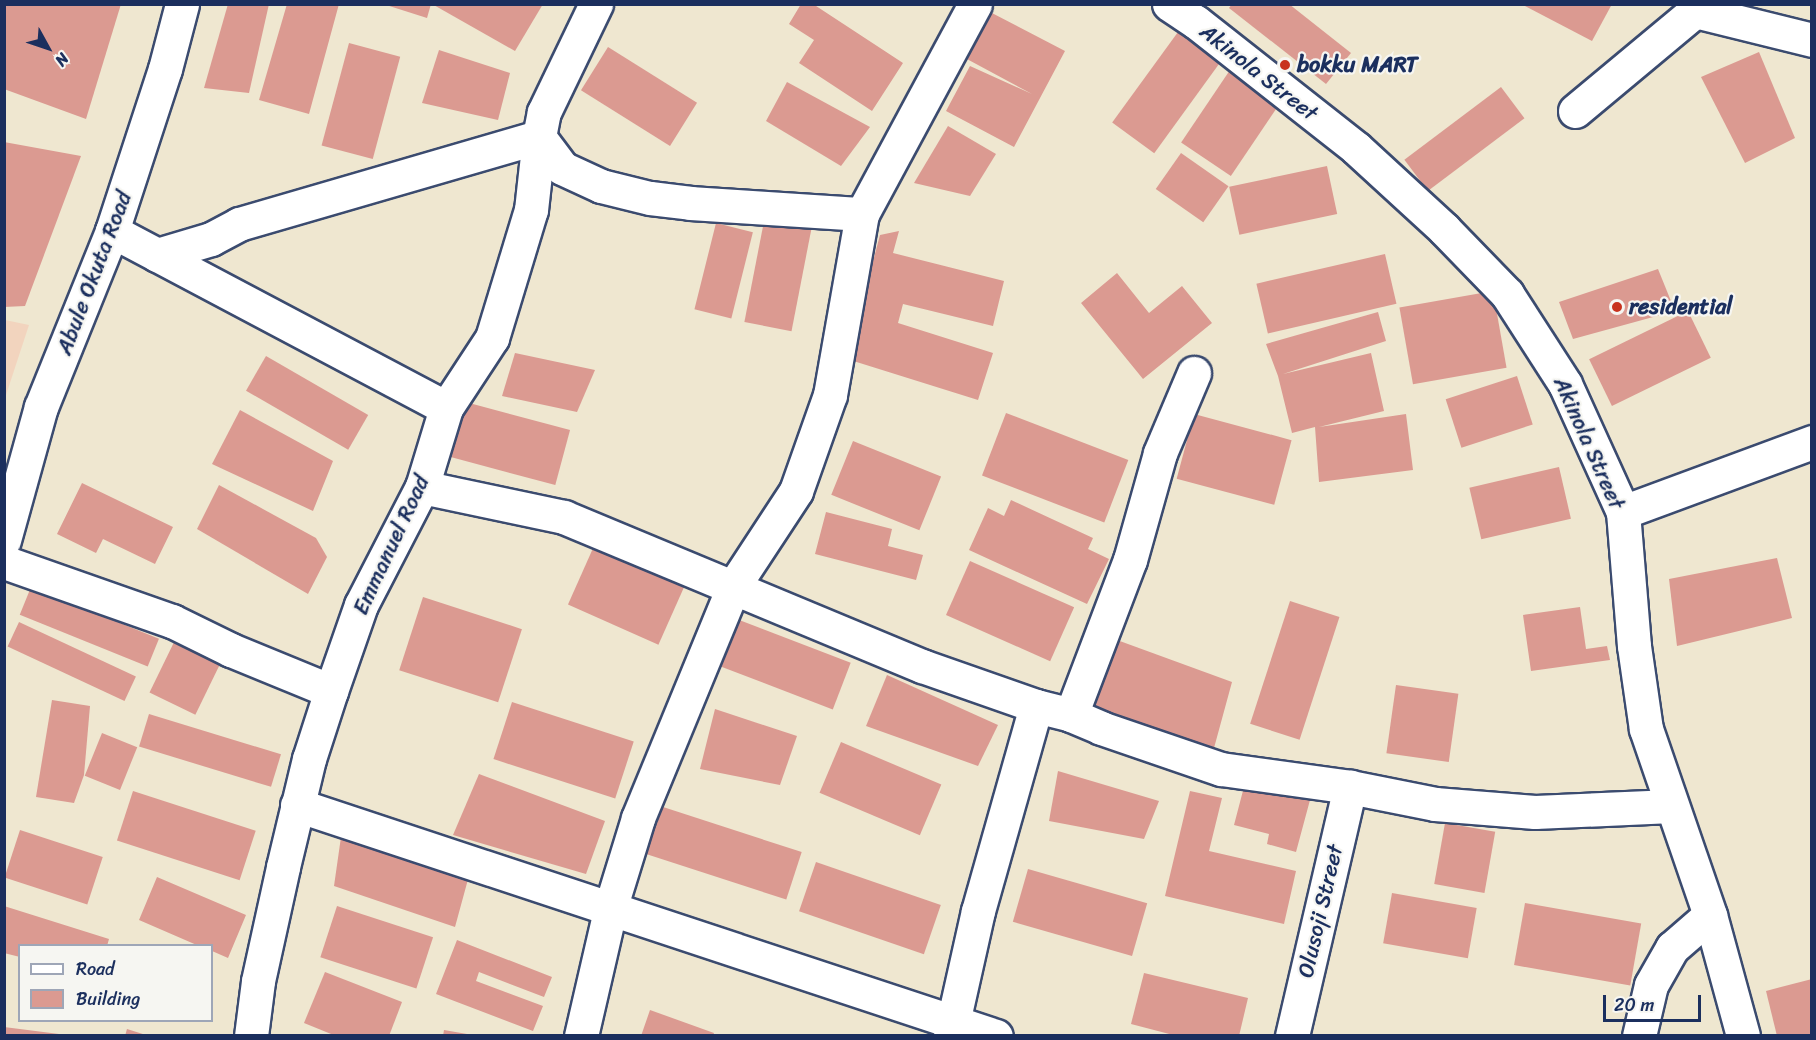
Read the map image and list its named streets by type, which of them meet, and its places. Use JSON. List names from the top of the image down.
{
  "streets": {
    "street": [
      "Akinola Street",
      "Abule Okuta Road",
      "Emmanuel Road",
      "Olusoji Street"
    ]
  },
  "places": ["bokku MART", "residential"],
  "legend": ["Road", "Building"],
  "scale_bar": "20 m",
  "north": "bottom right"
}
